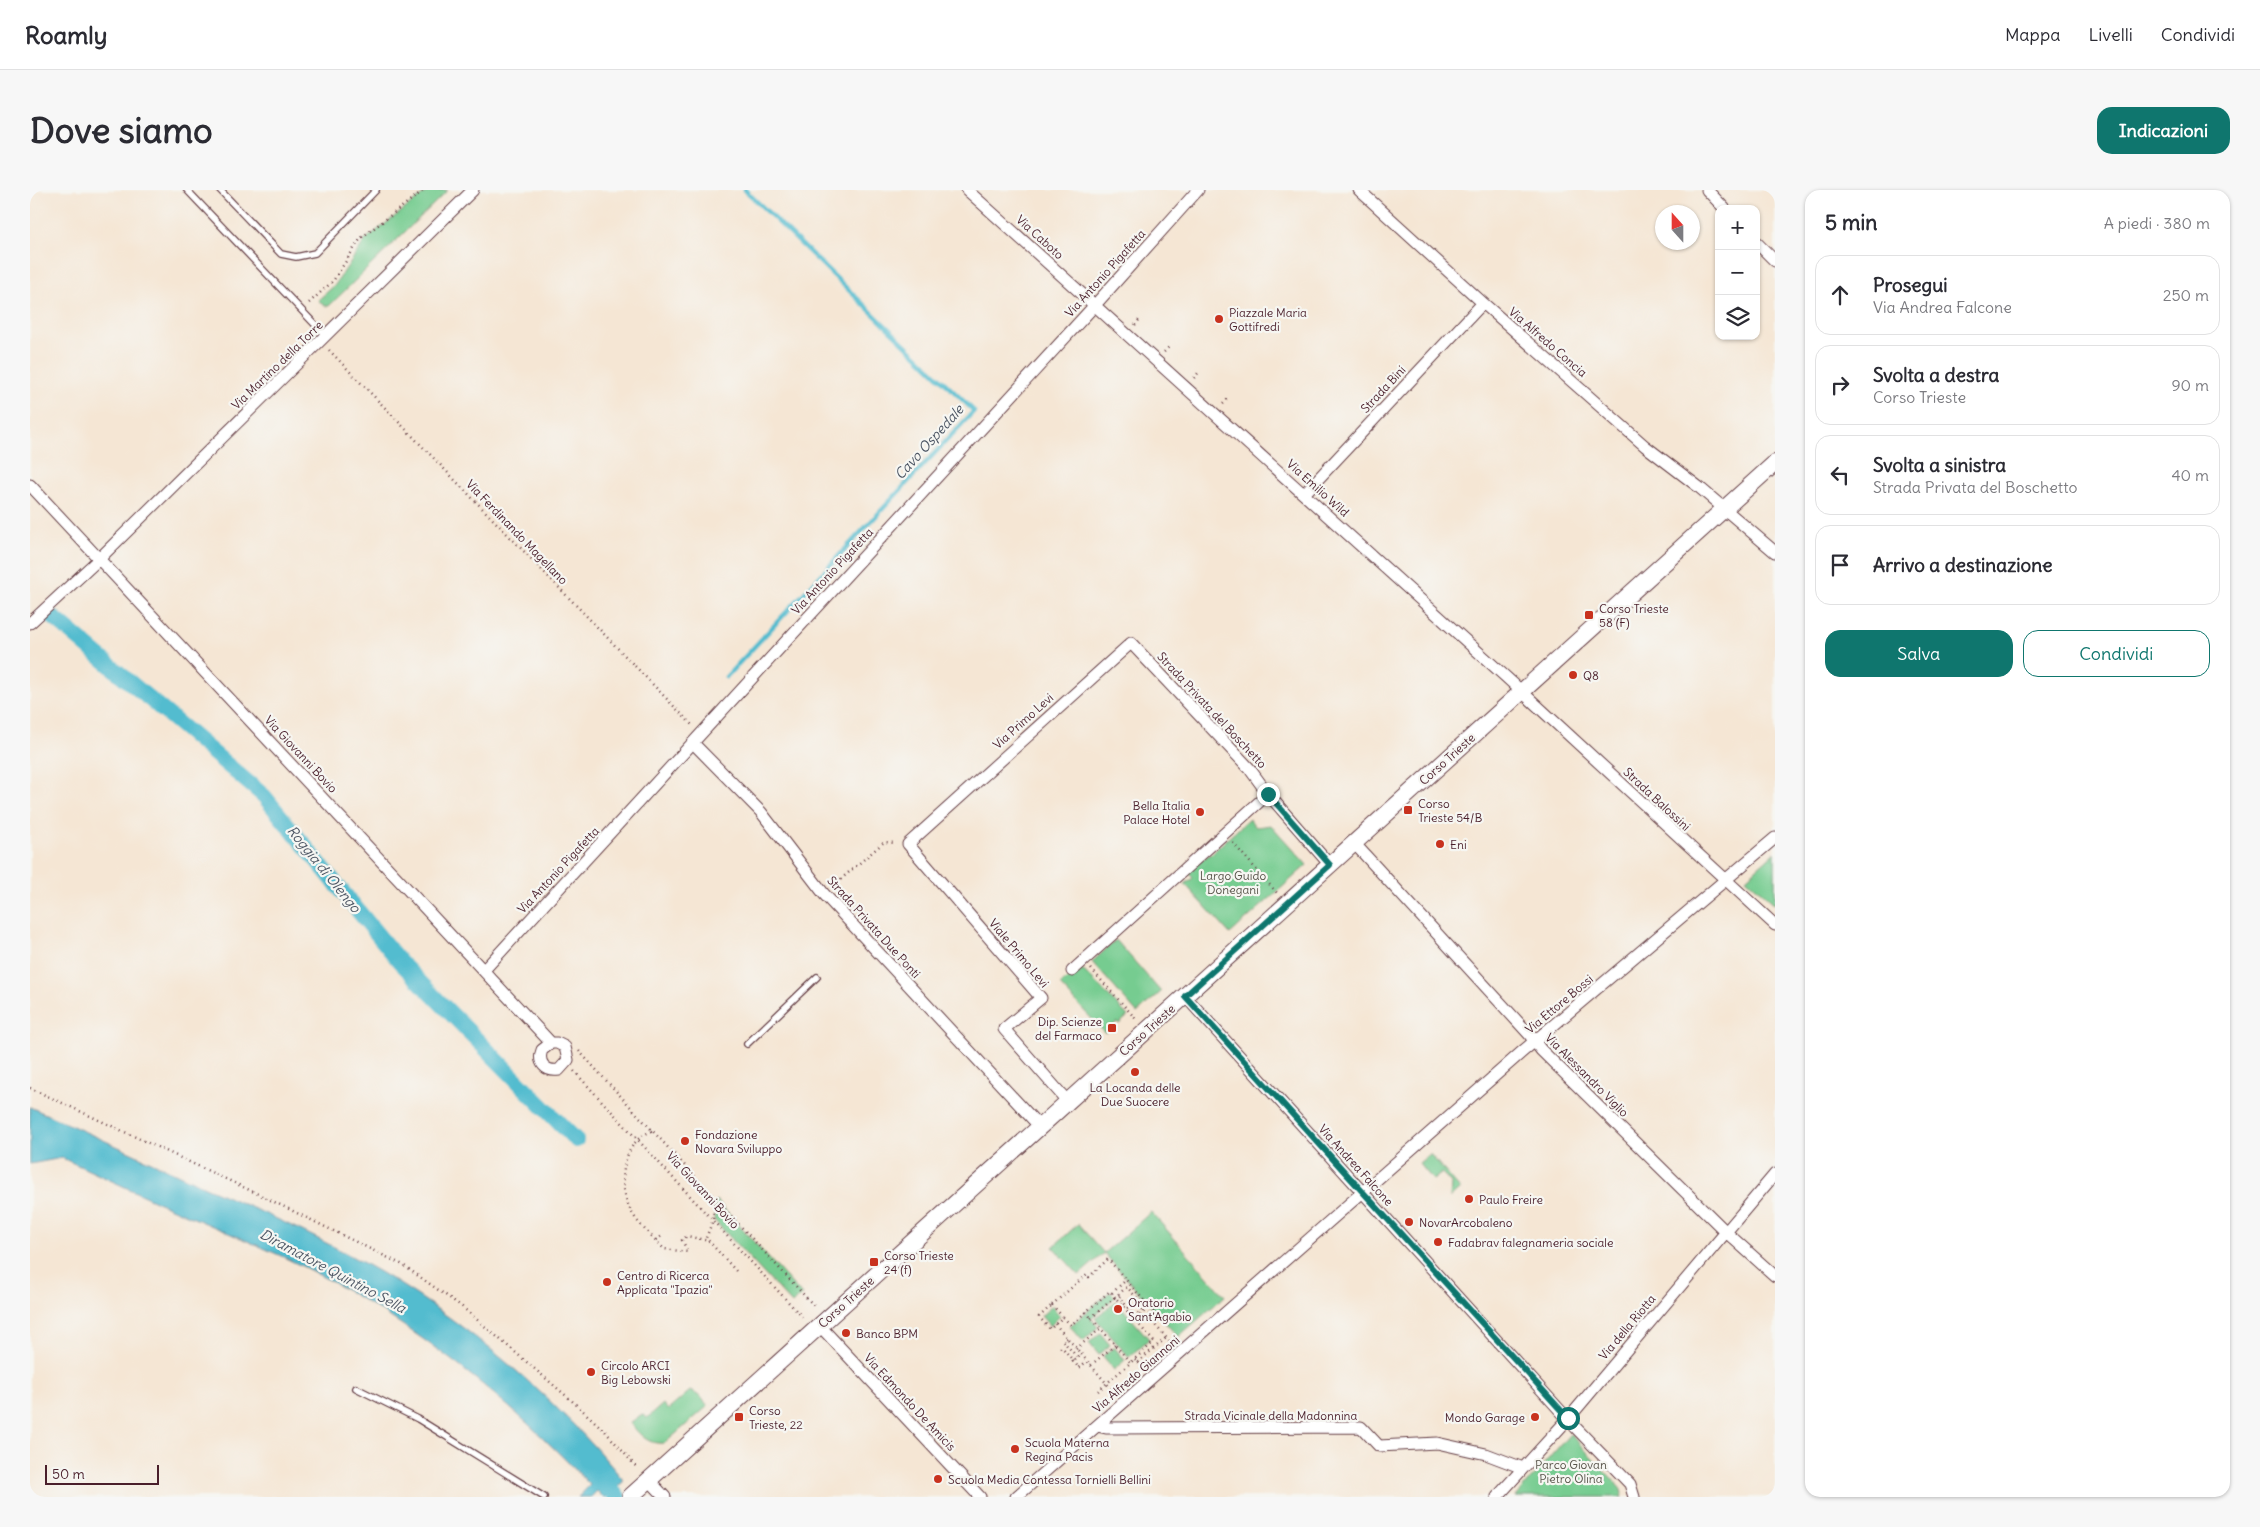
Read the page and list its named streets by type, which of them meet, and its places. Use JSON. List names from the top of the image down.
{
  "streets": {
    "main road": ["Corso Trieste"],
    "street": [
      "Via Caboto",
      "Via Antonio Pigafetta",
      "Via Alfredo Concia",
      "Via Martino della Torre",
      "Strada Bini",
      "Via Emilio Wild",
      "Strada Privata del Boschetto",
      "Via Primo Levi",
      "Via Giovanni Bovio",
      "Strada Balossini",
      "Strada Privata Due Ponti",
      "Viale Primo Levi",
      "Via Ettore Bossi",
      "Via Alessandro Viglio",
      "Via Andrea Falcone",
      "Via della Riotta",
      "Via Alfredo Giannoni",
      "Via Edmondo De Amicis",
      "Strada Vicinale della Madonnina"
    ],
    "path": ["Via Ferdinando Magellano"]
  },
  "crossings": [
    ["Via Caboto", "Via Antonio Pigafetta"],
    ["Via Caboto", "Via Emilio Wild"],
    ["Via Antonio Pigafetta", "Via Emilio Wild"],
    ["Via Antonio Pigafetta", "Via Ferdinando Magellano"],
    ["Via Antonio Pigafetta", "Via Giovanni Bovio"],
    ["Via Antonio Pigafetta", "Strada Privata Due Ponti"],
    ["Via Alfredo Concia", "Strada Bini"],
    ["Via Alfredo Concia", "Corso Trieste"],
    ["Via Martino della Torre", "Via Ferdinando Magellano"],
    ["Via Martino della Torre", "Via Giovanni Bovio"],
    ["Strada Bini", "Via Emilio Wild"],
    ["Via Emilio Wild", "Corso Trieste"],
    ["Via Emilio Wild", "Strada Balossini"],
    ["Via Ferdinando Magellano", "Strada Privata Due Ponti"],
    ["Strada Privata del Boschetto", "Via Primo Levi"],
    ["Strada Privata del Boschetto", "Corso Trieste"],
    ["Via Primo Levi", "Viale Primo Levi"],
    ["Via Giovanni Bovio", "Corso Trieste"],
    ["Via Giovanni Bovio", "Via Edmondo De Amicis"],
    ["Corso Trieste", "Strada Balossini"],
    ["Corso Trieste", "Strada Privata Due Ponti"],
    ["Corso Trieste", "Viale Primo Levi"],
    ["Corso Trieste", "Via Alessandro Viglio"],
    ["Corso Trieste", "Via Andrea Falcone"],
    ["Corso Trieste", "Via Edmondo De Amicis"],
    ["Strada Balossini", "Via Ettore Bossi"],
    ["Via Ettore Bossi", "Via Alessandro Viglio"],
    ["Via Ettore Bossi", "Via Andrea Falcone"],
    ["Via Ettore Bossi", "Via Alfredo Giannoni"],
    ["Via Alessandro Viglio", "Via della Riotta"],
    ["Via Andrea Falcone", "Via della Riotta"],
    ["Via Andrea Falcone", "Via Alfredo Giannoni"],
    ["Via della Riotta", "Strada Vicinale della Madonnina"],
    ["Via Alfredo Giannoni", "Strada Vicinale della Madonnina"]
  ],
  "water": ["Cavo Ospedale", "Roggia di Olengo", "Diramatore Quintino Sella"],
  "parks": ["Largo Guido Donegani", "Parco Giovan Pietro Olina"],
  "places": {
    "other": [
      "Piazzale Maria Gottifredi",
      "Q8",
      "Bella Italia Palace Hotel",
      "Eni",
      "La Locanda delle Due Suocere",
      "Fondazione Novara Sviluppo",
      "Paulo Freire",
      "NovarArcobaleno",
      "Fadabrav falegnameria sociale",
      "Centro di Ricerca Applicata \"Ipazia\"",
      "Oratorio Sant'Agabio",
      "Banco BPM",
      "Circolo ARCI Big Lebowski",
      "Mondo Garage",
      "Scuola Materna Regina Pacis",
      "Scuola Media Contessa Tornielli Bellini"
    ],
    "transit": [
      "Corso Trieste 58 (F)",
      "Corso Trieste 54/B",
      "Dip. Scienze del Farmaco",
      "Corso Trieste 24 (f)",
      "Corso Trieste, 22"
    ]
  },
  "scale_bar": "50 m",
  "north": "top",
  "page": {
    "header": "Roamly",
    "nav": ["Mappa", "Livelli", "Condividi"],
    "buttons": [
      "Indicazioni",
      ["Salva", "Condividi"]
    ],
    "title": "Dove siamo",
    "heading": ["5 min", "A piedi · 380 m"],
    "map_buttons": ["+", "−"],
    "list": [
      ["Prosegui", "Via Andrea Falcone", "250 m"],
      ["Svolta a destra", "Corso Trieste", "90 m"],
      ["Svolta a sinistra", "Strada Privata del Boschetto", "40 m"],
      "Arrivo a destinazione"
    ],
    "scale": "50 m"
  }
}
